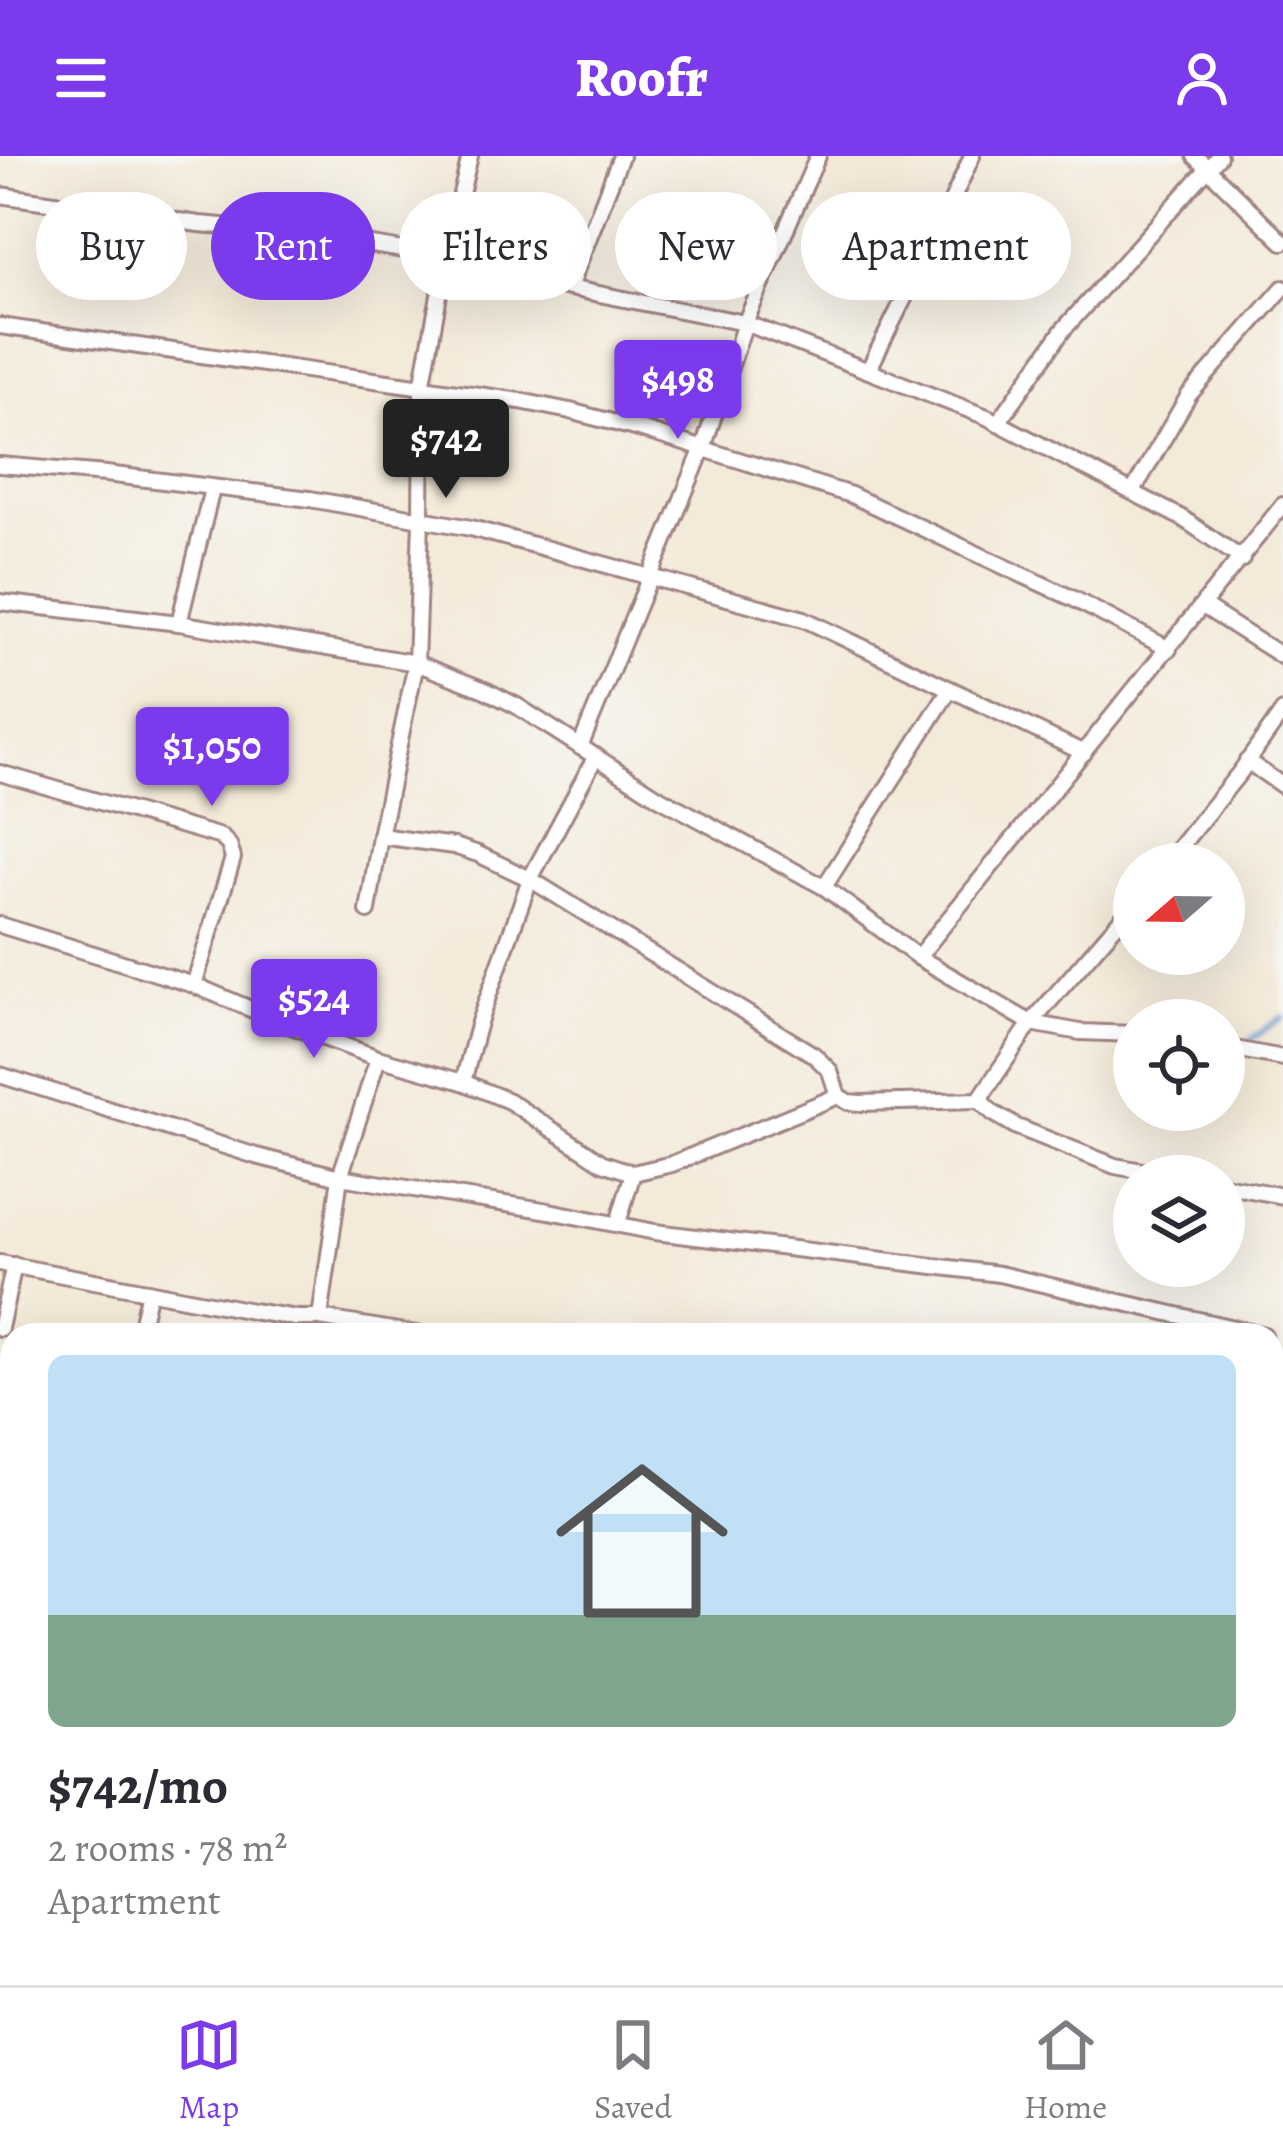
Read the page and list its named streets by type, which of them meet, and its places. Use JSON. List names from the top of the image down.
{
  "north": "left",
  "page": {
    "header": "Roofr",
    "chip": [
      "Buy",
      "Rent",
      "Filters",
      "New",
      "Apartment"
    ],
    "price": [
      "$498",
      "$742",
      "$1,050",
      "$524"
    ],
    "list": [
      {
        "name": "$742/mo",
        "note": "2 rooms · 78 m² · Apartment"
      }
    ],
    "tabs": ["Map", "Saved", "Home"]
  }
}
